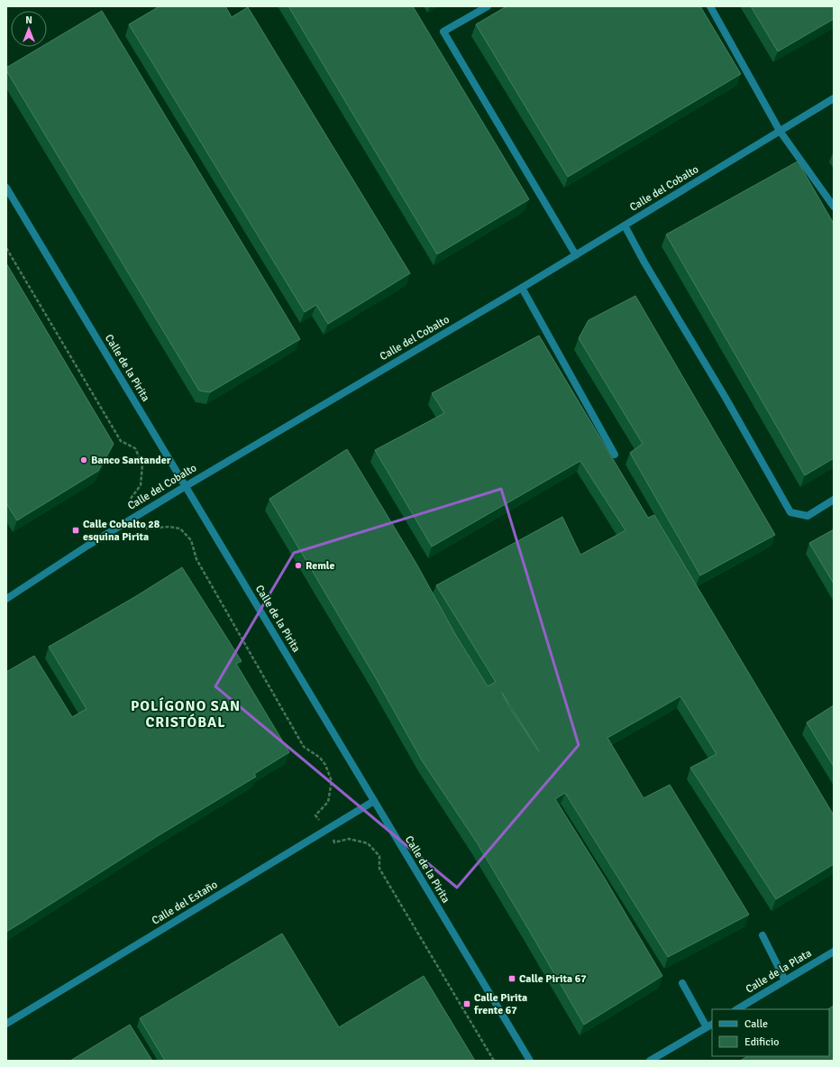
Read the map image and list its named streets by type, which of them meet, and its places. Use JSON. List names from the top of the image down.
{
  "streets": {
    "street": [
      "Calle del Cobalto",
      "Calle de la Pirita",
      "Calle del Estaño",
      "Calle de la Plata"
    ]
  },
  "crossings": [
    ["Calle del Cobalto", "Calle de la Pirita"],
    ["Calle de la Pirita", "Calle del Estaño"]
  ],
  "districts": ["POLÍGONO SAN CRISTÓBAL"],
  "places": {
    "other": ["Banco Santander", "Remle"],
    "transit": ["Calle Cobalto 28 esquina Pirita", "Calle Pirita 67", "Calle Pirita frente 67"]
  },
  "legend": ["Calle", "Edificio"],
  "north": "top"
}
